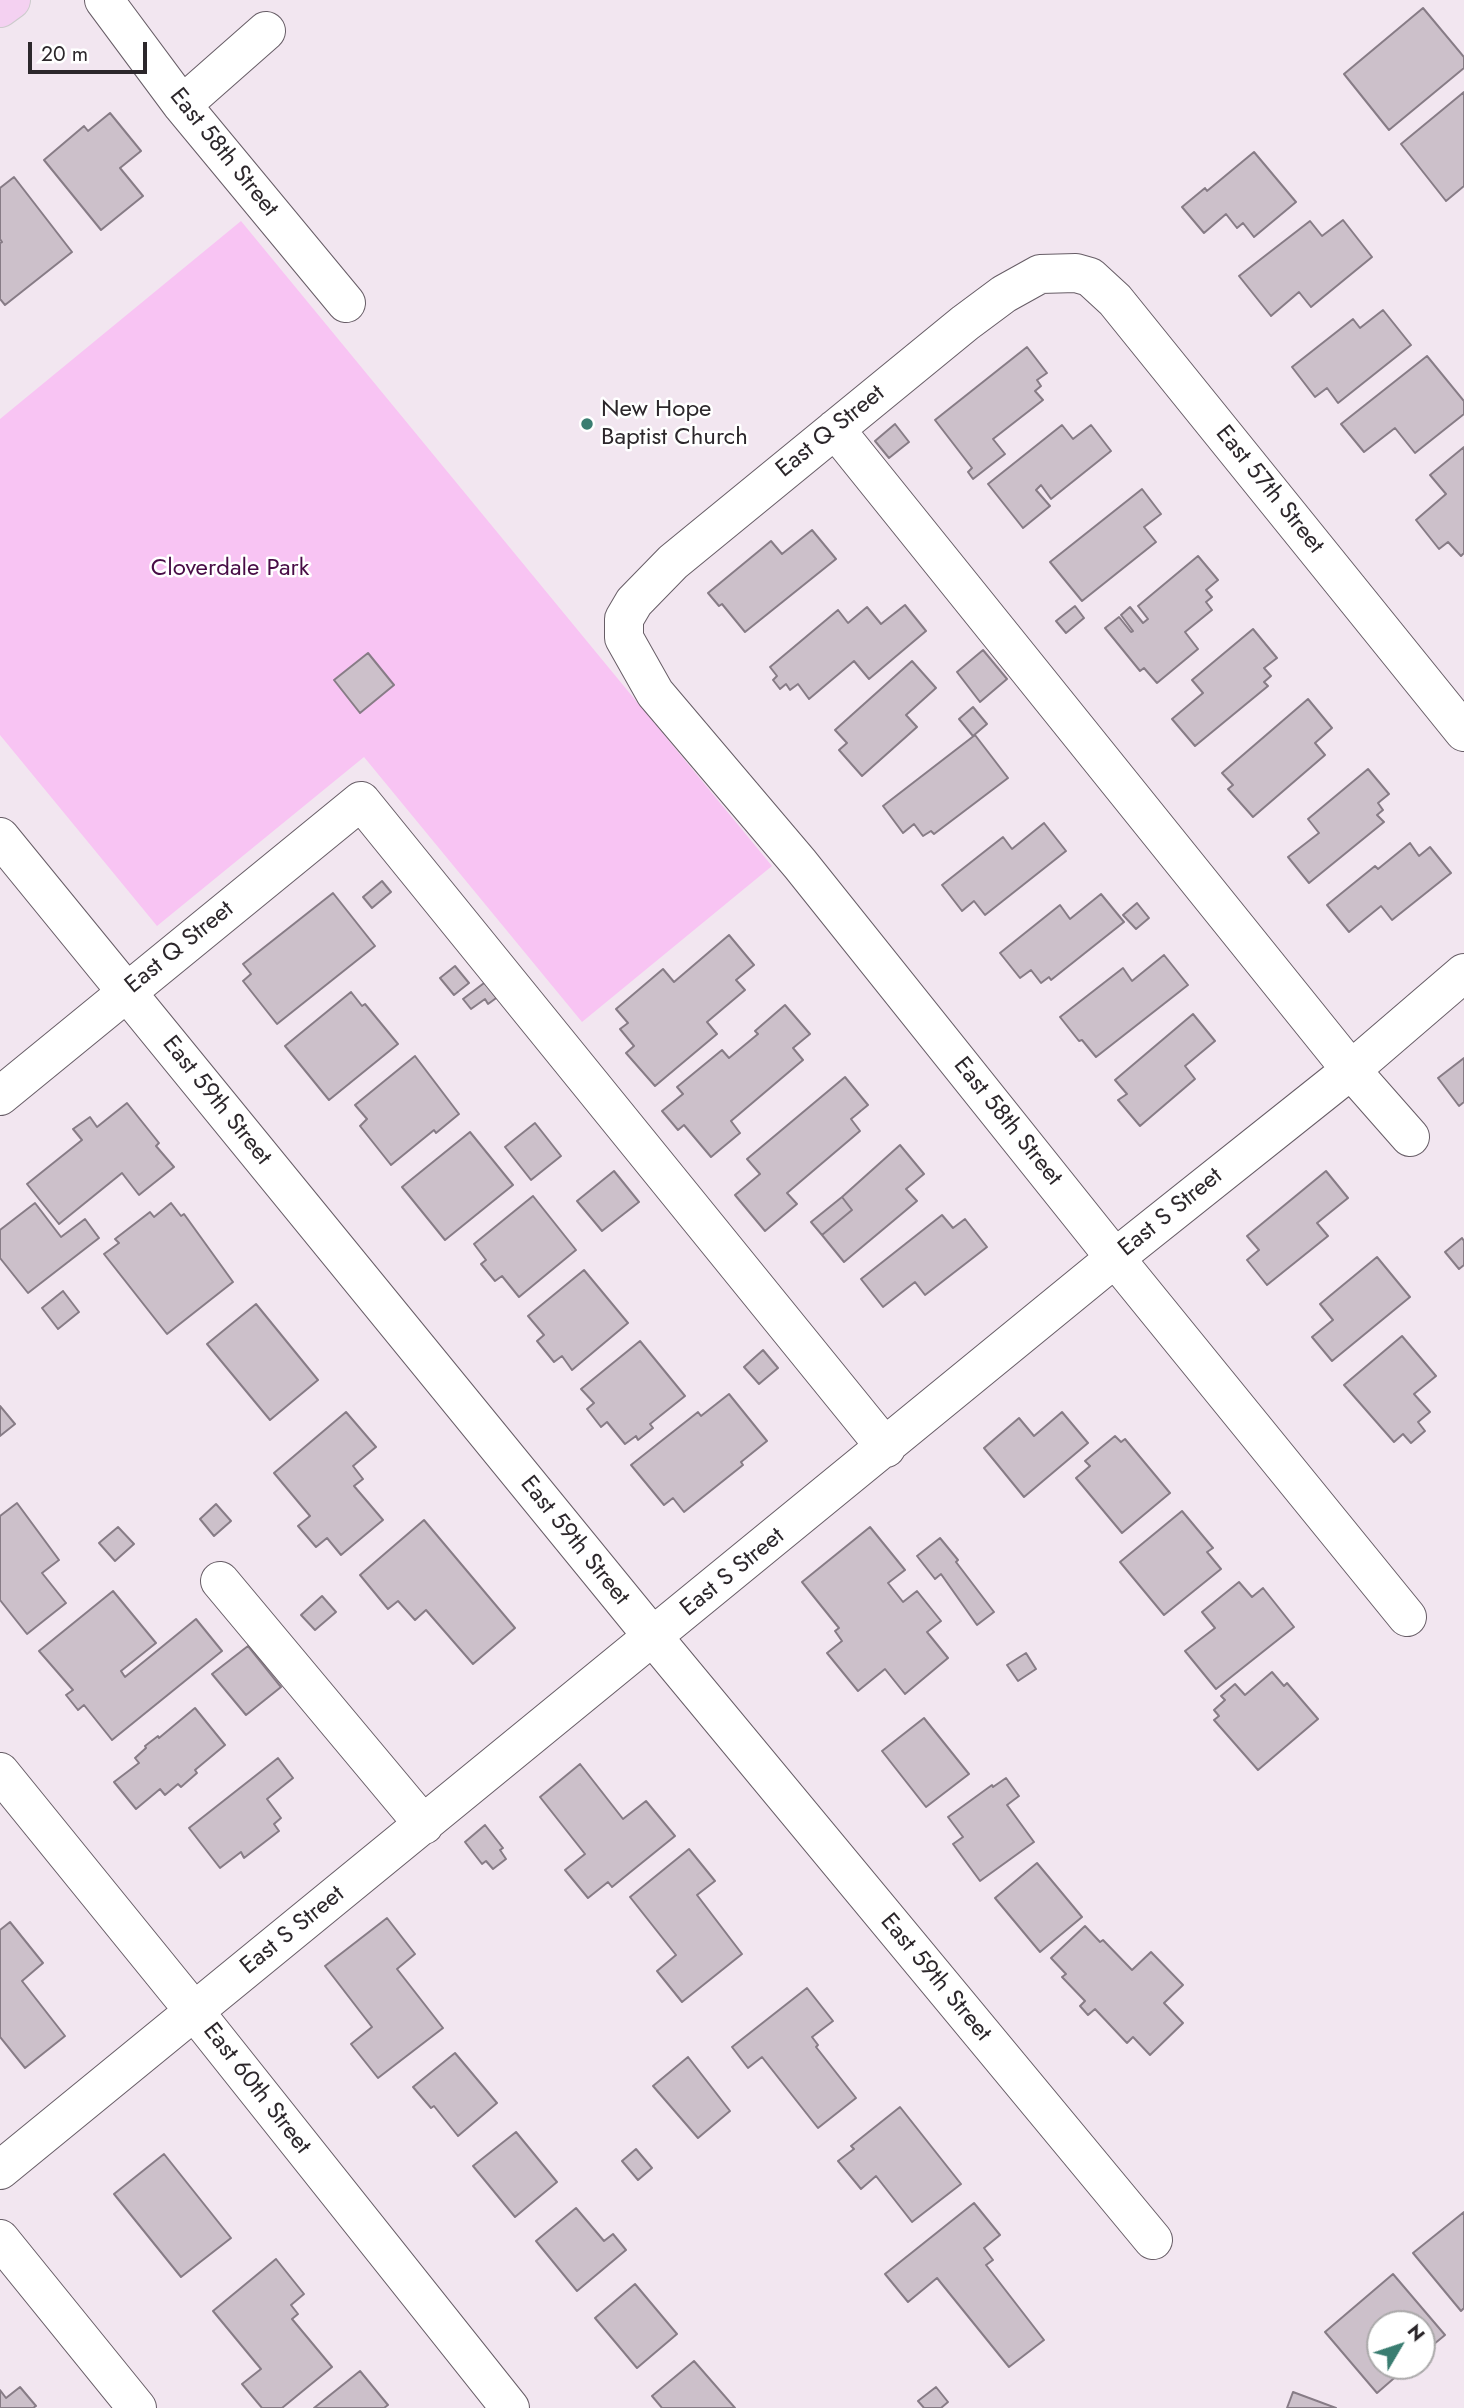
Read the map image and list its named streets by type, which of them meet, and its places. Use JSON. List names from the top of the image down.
{
  "streets": {
    "street": [
      "East 58th Street",
      "East Q Street",
      "East 57th Street",
      "East 59th Street",
      "East S Street",
      "East 60th Street"
    ]
  },
  "crossings": [
    ["East 58th Street", "East Q Street"],
    ["East 58th Street", "East S Street"],
    ["East Q Street", "East 57th Street"],
    ["East Q Street", "East 59th Street"],
    ["East Q Street", "East S Street"],
    ["East 59th Street", "East S Street"],
    ["East S Street", "East 60th Street"]
  ],
  "parks": ["Cloverdale Park"],
  "places": ["New Hope Baptist Church"],
  "scale_bar": "20 m",
  "north": "top right"
}
